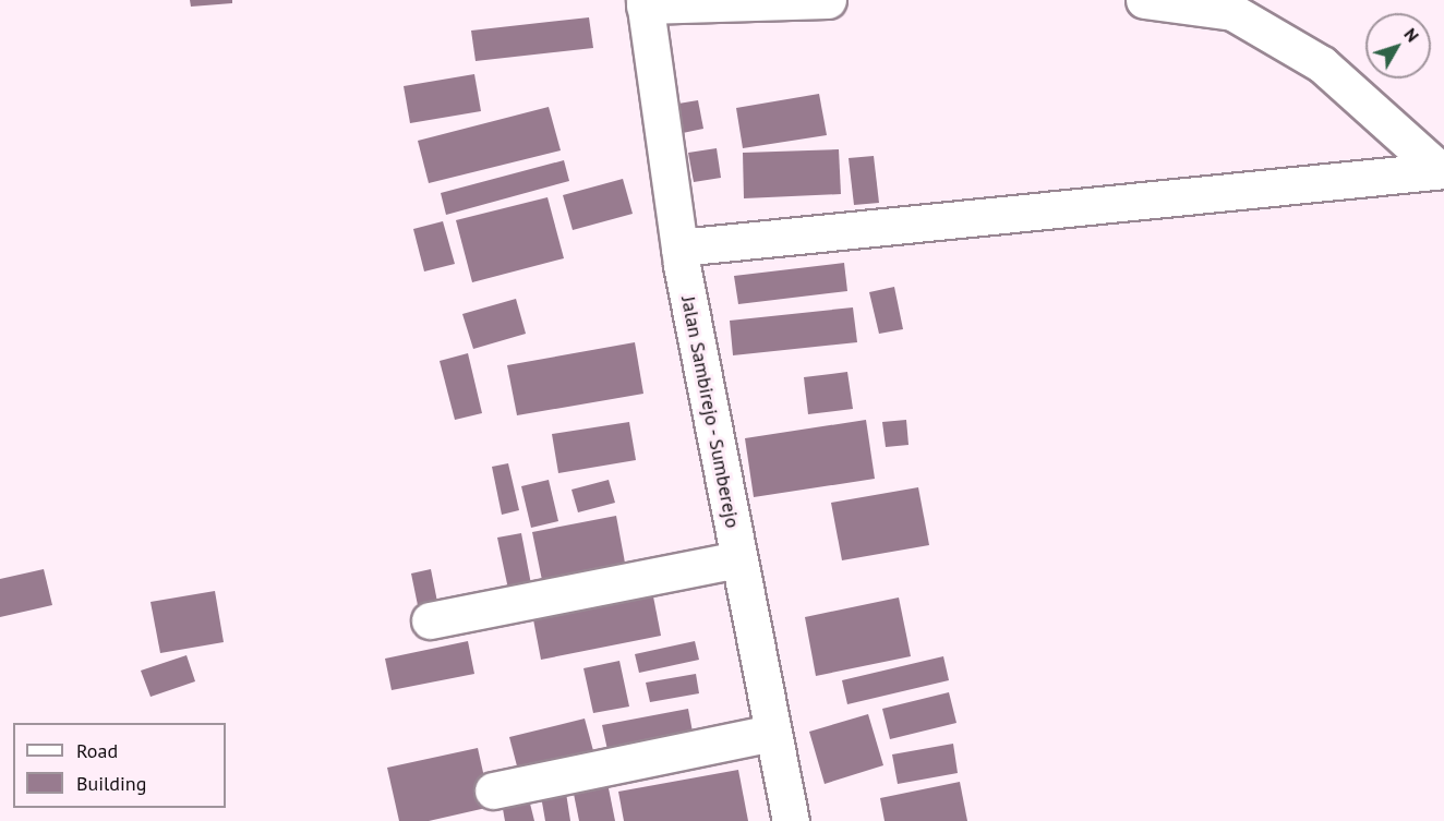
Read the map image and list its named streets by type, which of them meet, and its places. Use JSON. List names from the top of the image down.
{
  "streets": {
    "street": ["Jalan Sambirejo - Sumberejo"]
  },
  "legend": ["Road", "Building"],
  "north": "top right"
}
